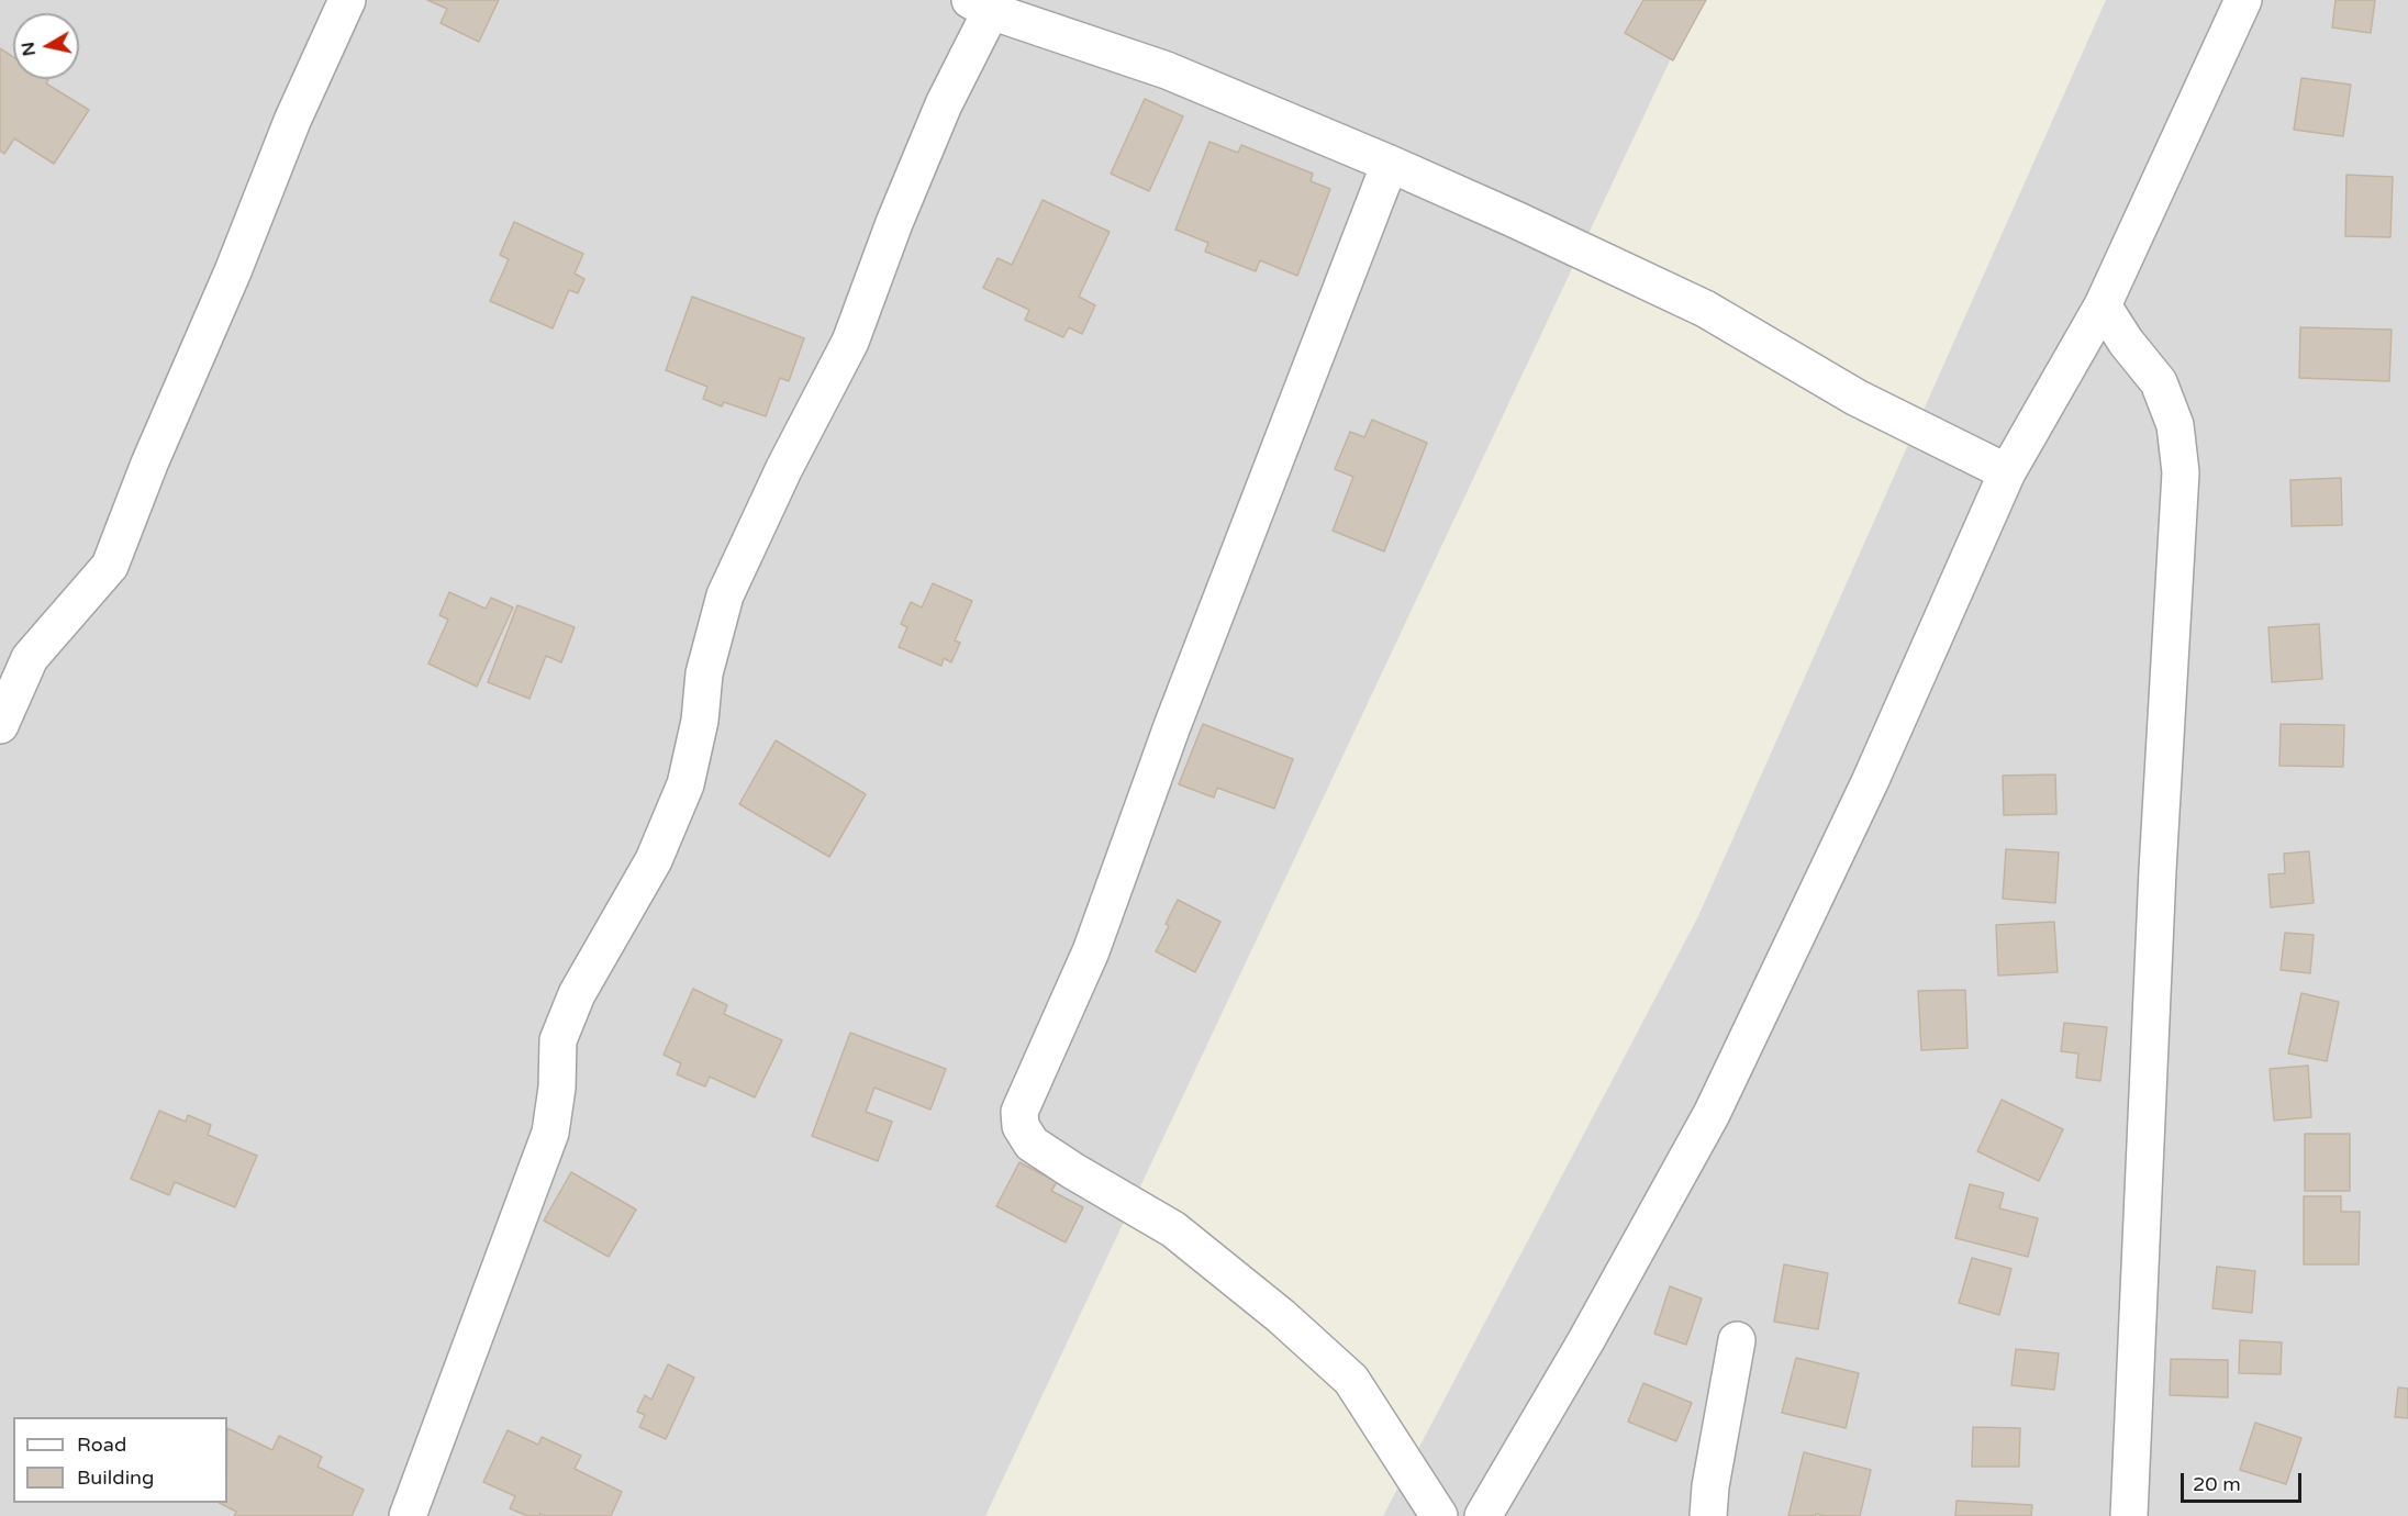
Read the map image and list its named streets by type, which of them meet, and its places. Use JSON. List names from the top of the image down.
{
  "legend": ["Road", "Building"],
  "scale_bar": "20 m",
  "north": "left"
}
